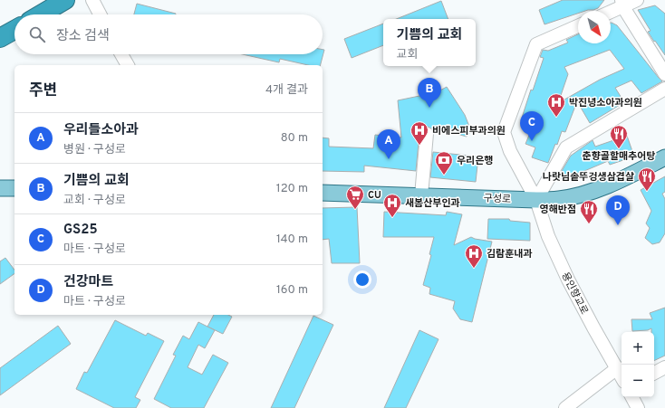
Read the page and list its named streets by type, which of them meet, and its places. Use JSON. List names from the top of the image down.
{
  "streets": {
    "main road": ["구성로"],
    "street": ["용인향교로"]
  },
  "crossings": [
    ["구성로", "용인향교로"]
  ],
  "places": {
    "hospital": [
      "박진녕소아과의원",
      "비에스피부과의원",
      "새봄산부인과",
      "김람훈내과"
    ],
    "restaurant": ["춘향골할매추어탕", "나랏님솥뚜겅생삼겹살", "영해반점"],
    "bank": ["우리은행"],
    "supermarket": ["CU"]
  },
  "north": "bottom right",
  "page": {
    "search": "장소 검색",
    "popup": ["기쁨의 교회", "교회"],
    "heading": ["주변", "4개 결과"],
    "pins": [
      "B",
      "C",
      "A",
      "D"
    ],
    "list": [
      {
        "mark": "A",
        "name": "우리들소아과",
        "note": "병원 · 구성로",
        "value": "80 m"
      },
      {
        "mark": "B",
        "name": "기쁨의 교회",
        "note": "교회 · 구성로",
        "value": "120 m"
      },
      {
        "mark": "C",
        "name": "GS25",
        "note": "마트 · 구성로",
        "value": "140 m"
      },
      {
        "mark": "D",
        "name": "건강마트",
        "note": "마트 · 구성로",
        "value": "160 m"
      }
    ],
    "map_buttons": ["+", "−"]
  }
}
